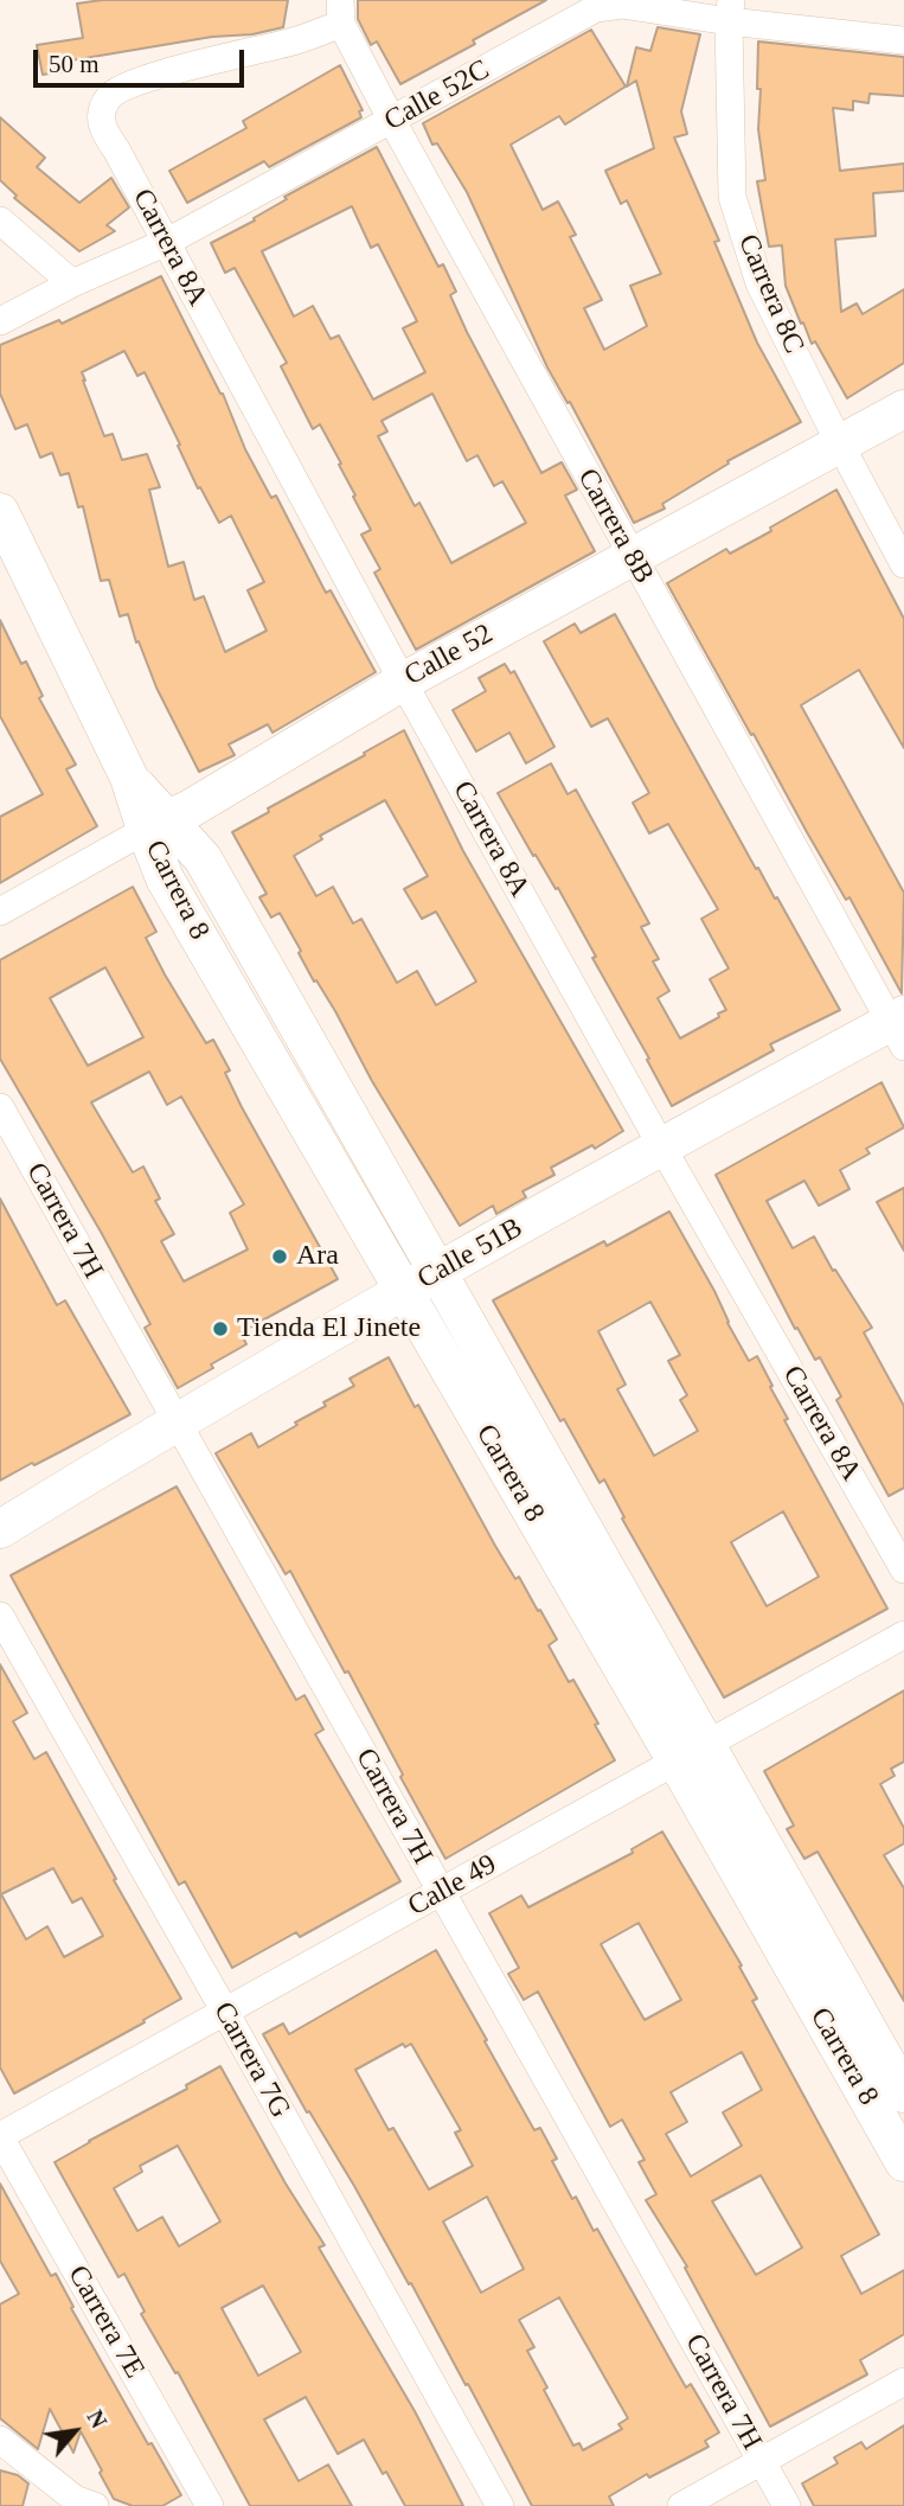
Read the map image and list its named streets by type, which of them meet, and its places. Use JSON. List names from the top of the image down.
{
  "streets": {
    "street": [
      "Calle 52C",
      "Carrera 8A",
      "Carrera 8C",
      "Carrera 8B",
      "Calle 52",
      "Carrera 8",
      "Carrera 7H",
      "Calle 51B",
      "Calle 49",
      "Carrera 7G",
      "Carrera 7E"
    ]
  },
  "crossings": [
    ["Calle 52C", "Carrera 8A"],
    ["Calle 52C", "Carrera 8C"],
    ["Calle 52C", "Carrera 8B"],
    ["Carrera 8A", "Carrera 8B"],
    ["Carrera 8A", "Calle 52"],
    ["Carrera 8A", "Calle 51B"],
    ["Carrera 8C", "Calle 52"],
    ["Carrera 8B", "Calle 52"],
    ["Carrera 8B", "Calle 51B"],
    ["Calle 52", "Carrera 8"],
    ["Carrera 8", "Calle 51B"],
    ["Carrera 8", "Calle 49"],
    ["Carrera 7H", "Calle 51B"],
    ["Carrera 7H", "Calle 49"],
    ["Calle 49", "Carrera 7G"],
    ["Calle 49", "Carrera 7E"]
  ],
  "places": ["Ara", "Tienda El Jinete"],
  "scale_bar": "50 m",
  "north": "top right"
}
